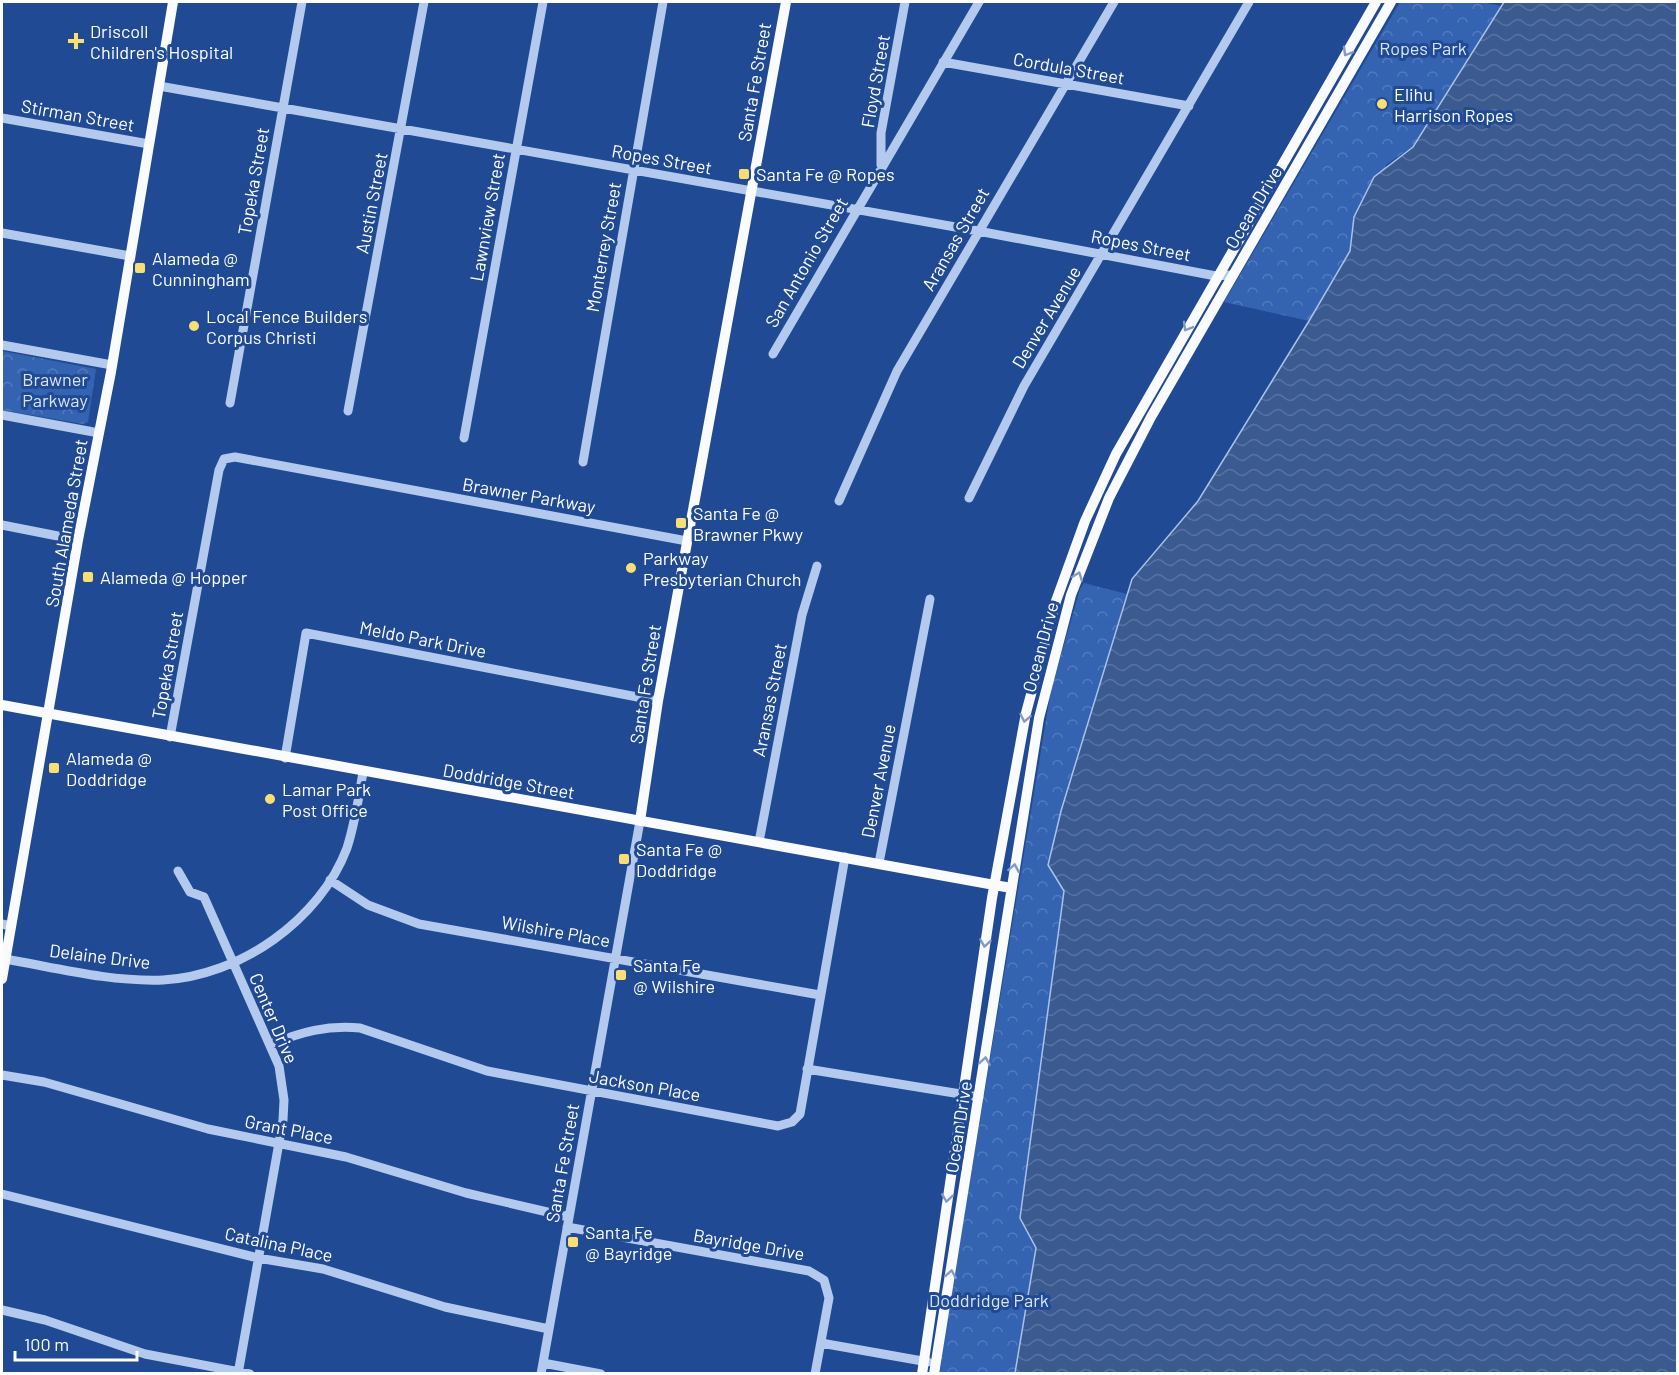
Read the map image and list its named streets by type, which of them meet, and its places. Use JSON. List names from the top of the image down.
{
  "streets": {
    "main road": [
      "Santa Fe Street",
      "Ocean Drive",
      "South Alameda Street",
      "Doddridge Street"
    ],
    "street": [
      "Cordula Street",
      "Floyd Street",
      "Stirman Street",
      "Ropes Street",
      "Topeka Street",
      "Austin Street",
      "Lawnview Street",
      "Aransas Street",
      "Monterrey Street",
      "San Antonio Street",
      "Denver Avenue",
      "Brawner Parkway",
      "Meldo Park Drive",
      "Wilshire Place",
      "Delaine Drive",
      "Center Drive",
      "Jackson Place",
      "Grant Place",
      "Catalina Place",
      "Bayridge Drive"
    ]
  },
  "crossings": [
    ["Cordula Street", "Aransas Street"],
    ["Cordula Street", "San Antonio Street"],
    ["Cordula Street", "Denver Avenue"],
    ["Floyd Street", "San Antonio Street"],
    ["Santa Fe Street", "Ropes Street"],
    ["Santa Fe Street", "Brawner Parkway"],
    ["Santa Fe Street", "Meldo Park Drive"],
    ["Santa Fe Street", "Doddridge Street"],
    ["Santa Fe Street", "Wilshire Place"],
    ["Santa Fe Street", "Jackson Place"],
    ["Santa Fe Street", "Grant Place"],
    ["Santa Fe Street", "Catalina Place"],
    ["Santa Fe Street", "Bayridge Drive"],
    ["Stirman Street", "South Alameda Street"],
    ["Ropes Street", "Topeka Street"],
    ["Ropes Street", "Austin Street"],
    ["Ropes Street", "Ocean Drive"],
    ["Ropes Street", "Lawnview Street"],
    ["Ropes Street", "Aransas Street"],
    ["Ropes Street", "Monterrey Street"],
    ["Ropes Street", "San Antonio Street"],
    ["Ropes Street", "Denver Avenue"],
    ["Ropes Street", "South Alameda Street"],
    ["Topeka Street", "Brawner Parkway"],
    ["Topeka Street", "Doddridge Street"],
    ["Ocean Drive", "Doddridge Street"],
    ["Aransas Street", "Doddridge Street"],
    ["Denver Avenue", "Doddridge Street"],
    ["Denver Avenue", "Wilshire Place"],
    ["Denver Avenue", "Jackson Place"],
    ["South Alameda Street", "Doddridge Street"],
    ["South Alameda Street", "Delaine Drive"],
    ["Meldo Park Drive", "Doddridge Street"],
    ["Doddridge Street", "Delaine Drive"],
    ["Wilshire Place", "Delaine Drive"],
    ["Delaine Drive", "Center Drive"],
    ["Center Drive", "Jackson Place"],
    ["Center Drive", "Grant Place"],
    ["Center Drive", "Catalina Place"]
  ],
  "parks": ["Ropes Park", "Brawner Parkway", "Doddridge Park"],
  "places": {
    "health": ["Driscoll Children's Hospital"],
    "other": [
      "Elihu Harrison Ropes",
      "Local Fence Builders Corpus Christi",
      "Parkway Presbyterian Church",
      "Lamar Park Post Office"
    ],
    "transit": [
      "Santa Fe @ Ropes",
      "Alameda @ Cunningham",
      "Santa Fe @ Brawner Pkwy",
      "Alameda @ Hopper",
      "Alameda @ Doddridge",
      "Santa Fe @ Doddridge",
      "Santa Fe @ Wilshire",
      "Santa Fe @ Bayridge"
    ]
  },
  "scale_bar": "100 m"
}
